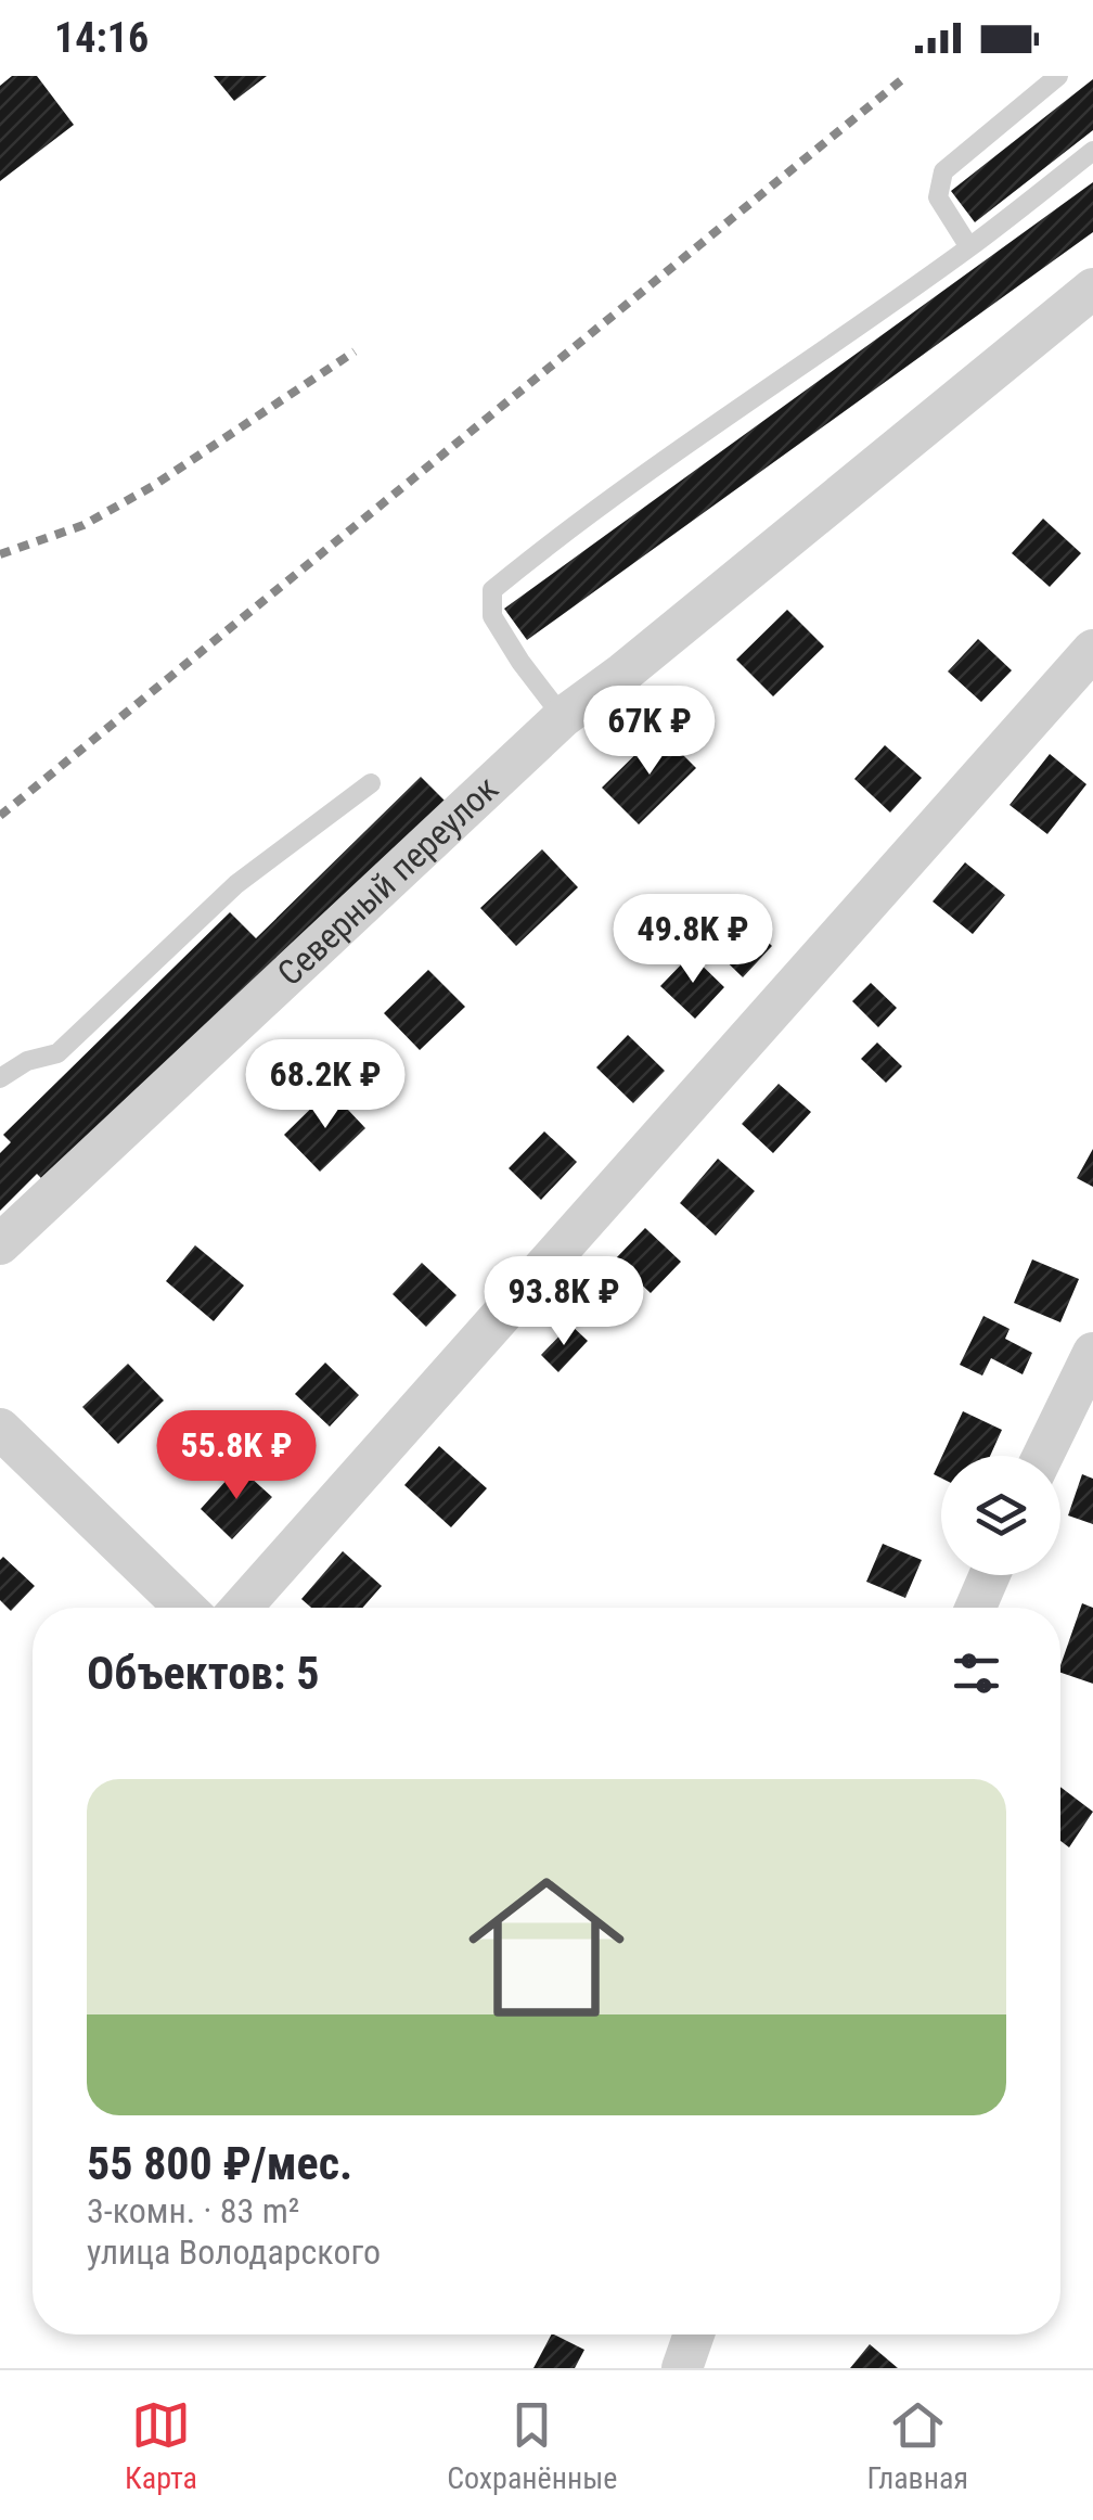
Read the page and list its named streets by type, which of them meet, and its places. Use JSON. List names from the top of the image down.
{
  "streets": {
    "street": ["Северный переулок"]
  },
  "page": {
    "status": "14:16",
    "price": [
      "67K ₽",
      "49.8K ₽",
      "68.2K ₽",
      "93.8K ₽",
      "55.8K ₽"
    ],
    "heading": "Объектов: 5",
    "list": [
      {
        "name": "55 800 ₽/мес.",
        "note": "3-комн. · 83 m² · улица Володарского"
      }
    ],
    "tabs": ["Карта", "Сохранённые", "Главная"]
  }
}
